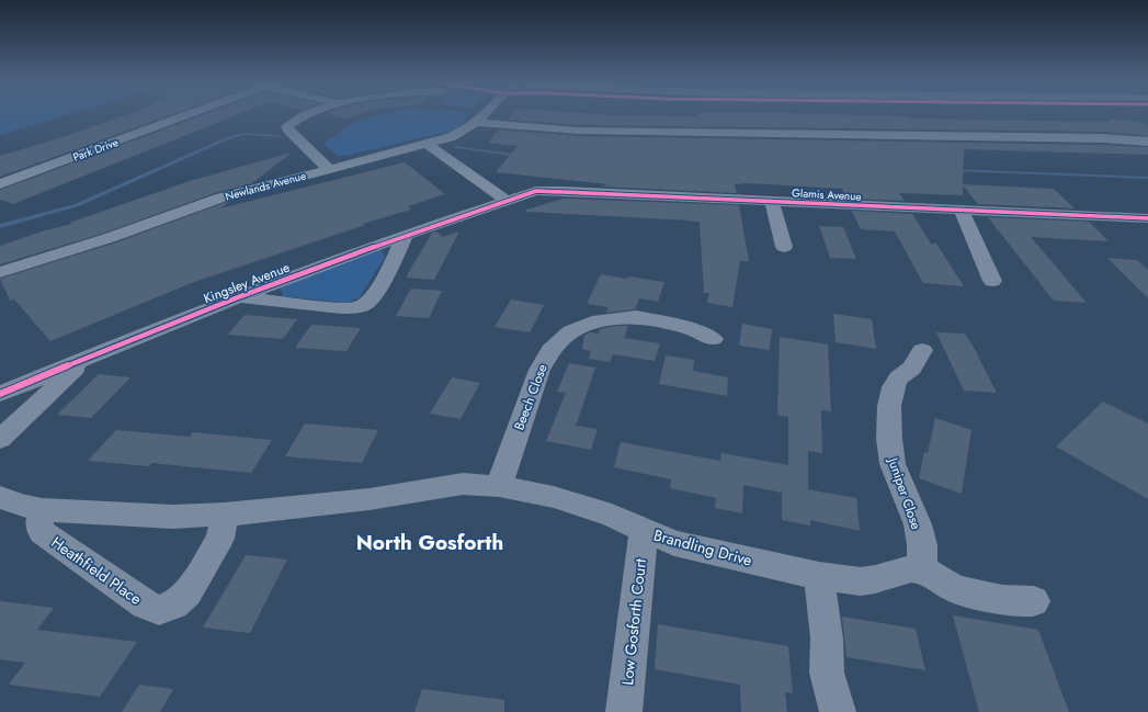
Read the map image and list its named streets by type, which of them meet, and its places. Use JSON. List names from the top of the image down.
{
  "streets": {
    "street": [
      "Park Drive",
      "Newlands Avenue",
      "Glamis Avenue",
      "Kingsley Avenue",
      "Beech Close",
      "Juniper Close",
      "Brandling Drive",
      "Heathfield Place",
      "Low Gosforth Court"
    ]
  },
  "crossings": [
    ["Glamis Avenue", "Kingsley Avenue"],
    ["Beech Close", "Brandling Drive"],
    ["Juniper Close", "Brandling Drive"],
    ["Brandling Drive", "Heathfield Place"],
    ["Brandling Drive", "Low Gosforth Court"]
  ],
  "districts": ["North Gosforth"]
}
